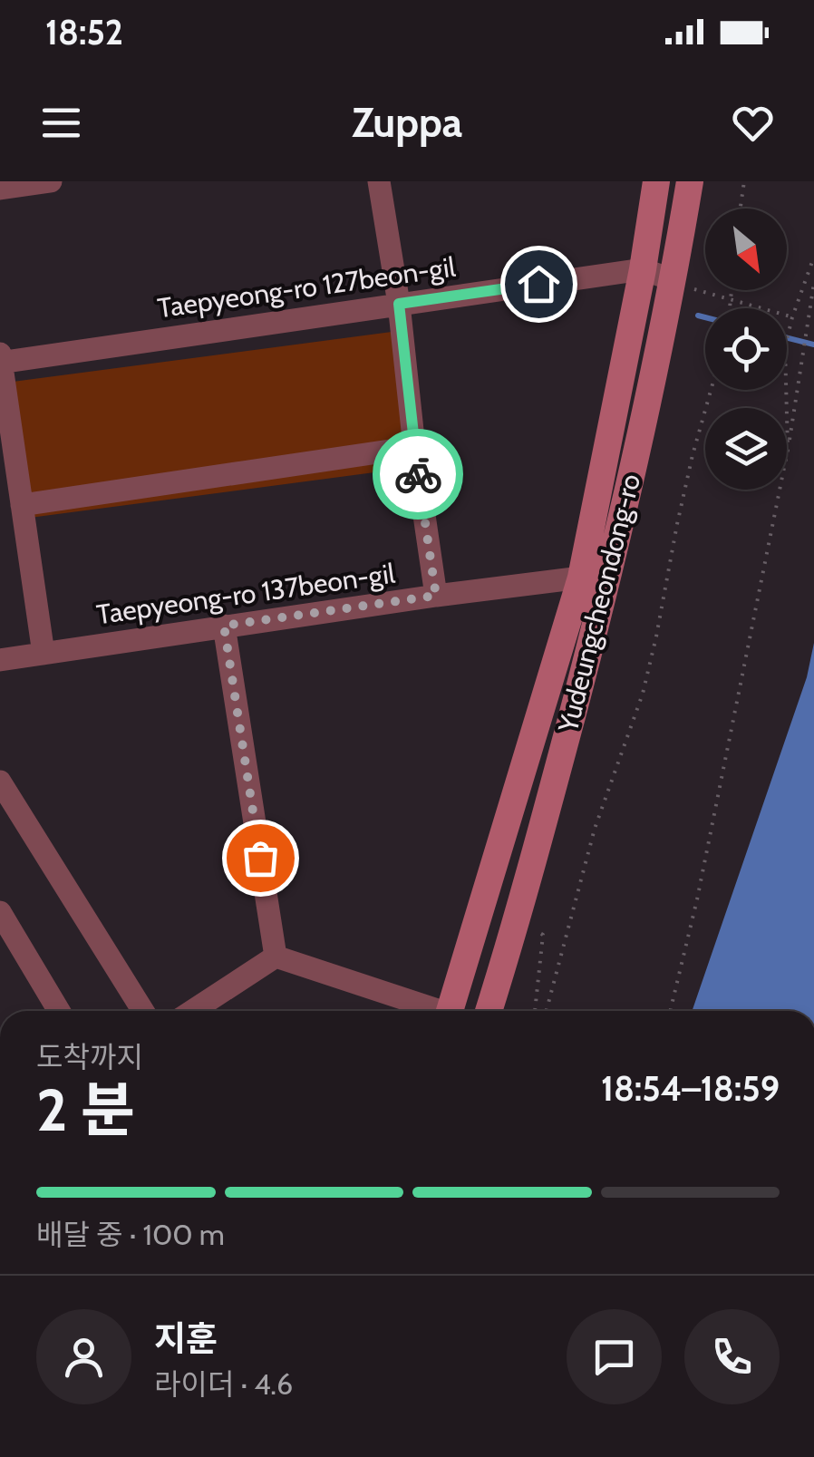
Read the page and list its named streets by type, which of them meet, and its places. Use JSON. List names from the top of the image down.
{
  "streets": {
    "main road": ["Yudeungcheondong-ro"],
    "street": ["Taepyeong-ro 127beon-gil", "Taepyeong-ro 137beon-gil"]
  },
  "crossings": [
    ["Taepyeong-ro 127beon-gil", "Yudeungcheondong-ro"],
    ["Taepyeong-ro 137beon-gil", "Yudeungcheondong-ro"]
  ],
  "north": "bottom right",
  "page": {
    "status": "18:52",
    "header": "Zuppa",
    "heading": ["2 분", "도착까지", "18:54–18:59"],
    "panel": ["지훈", "라이더 · 4.6"],
    "bar": "배달 중 · 100 m"
  }
}
